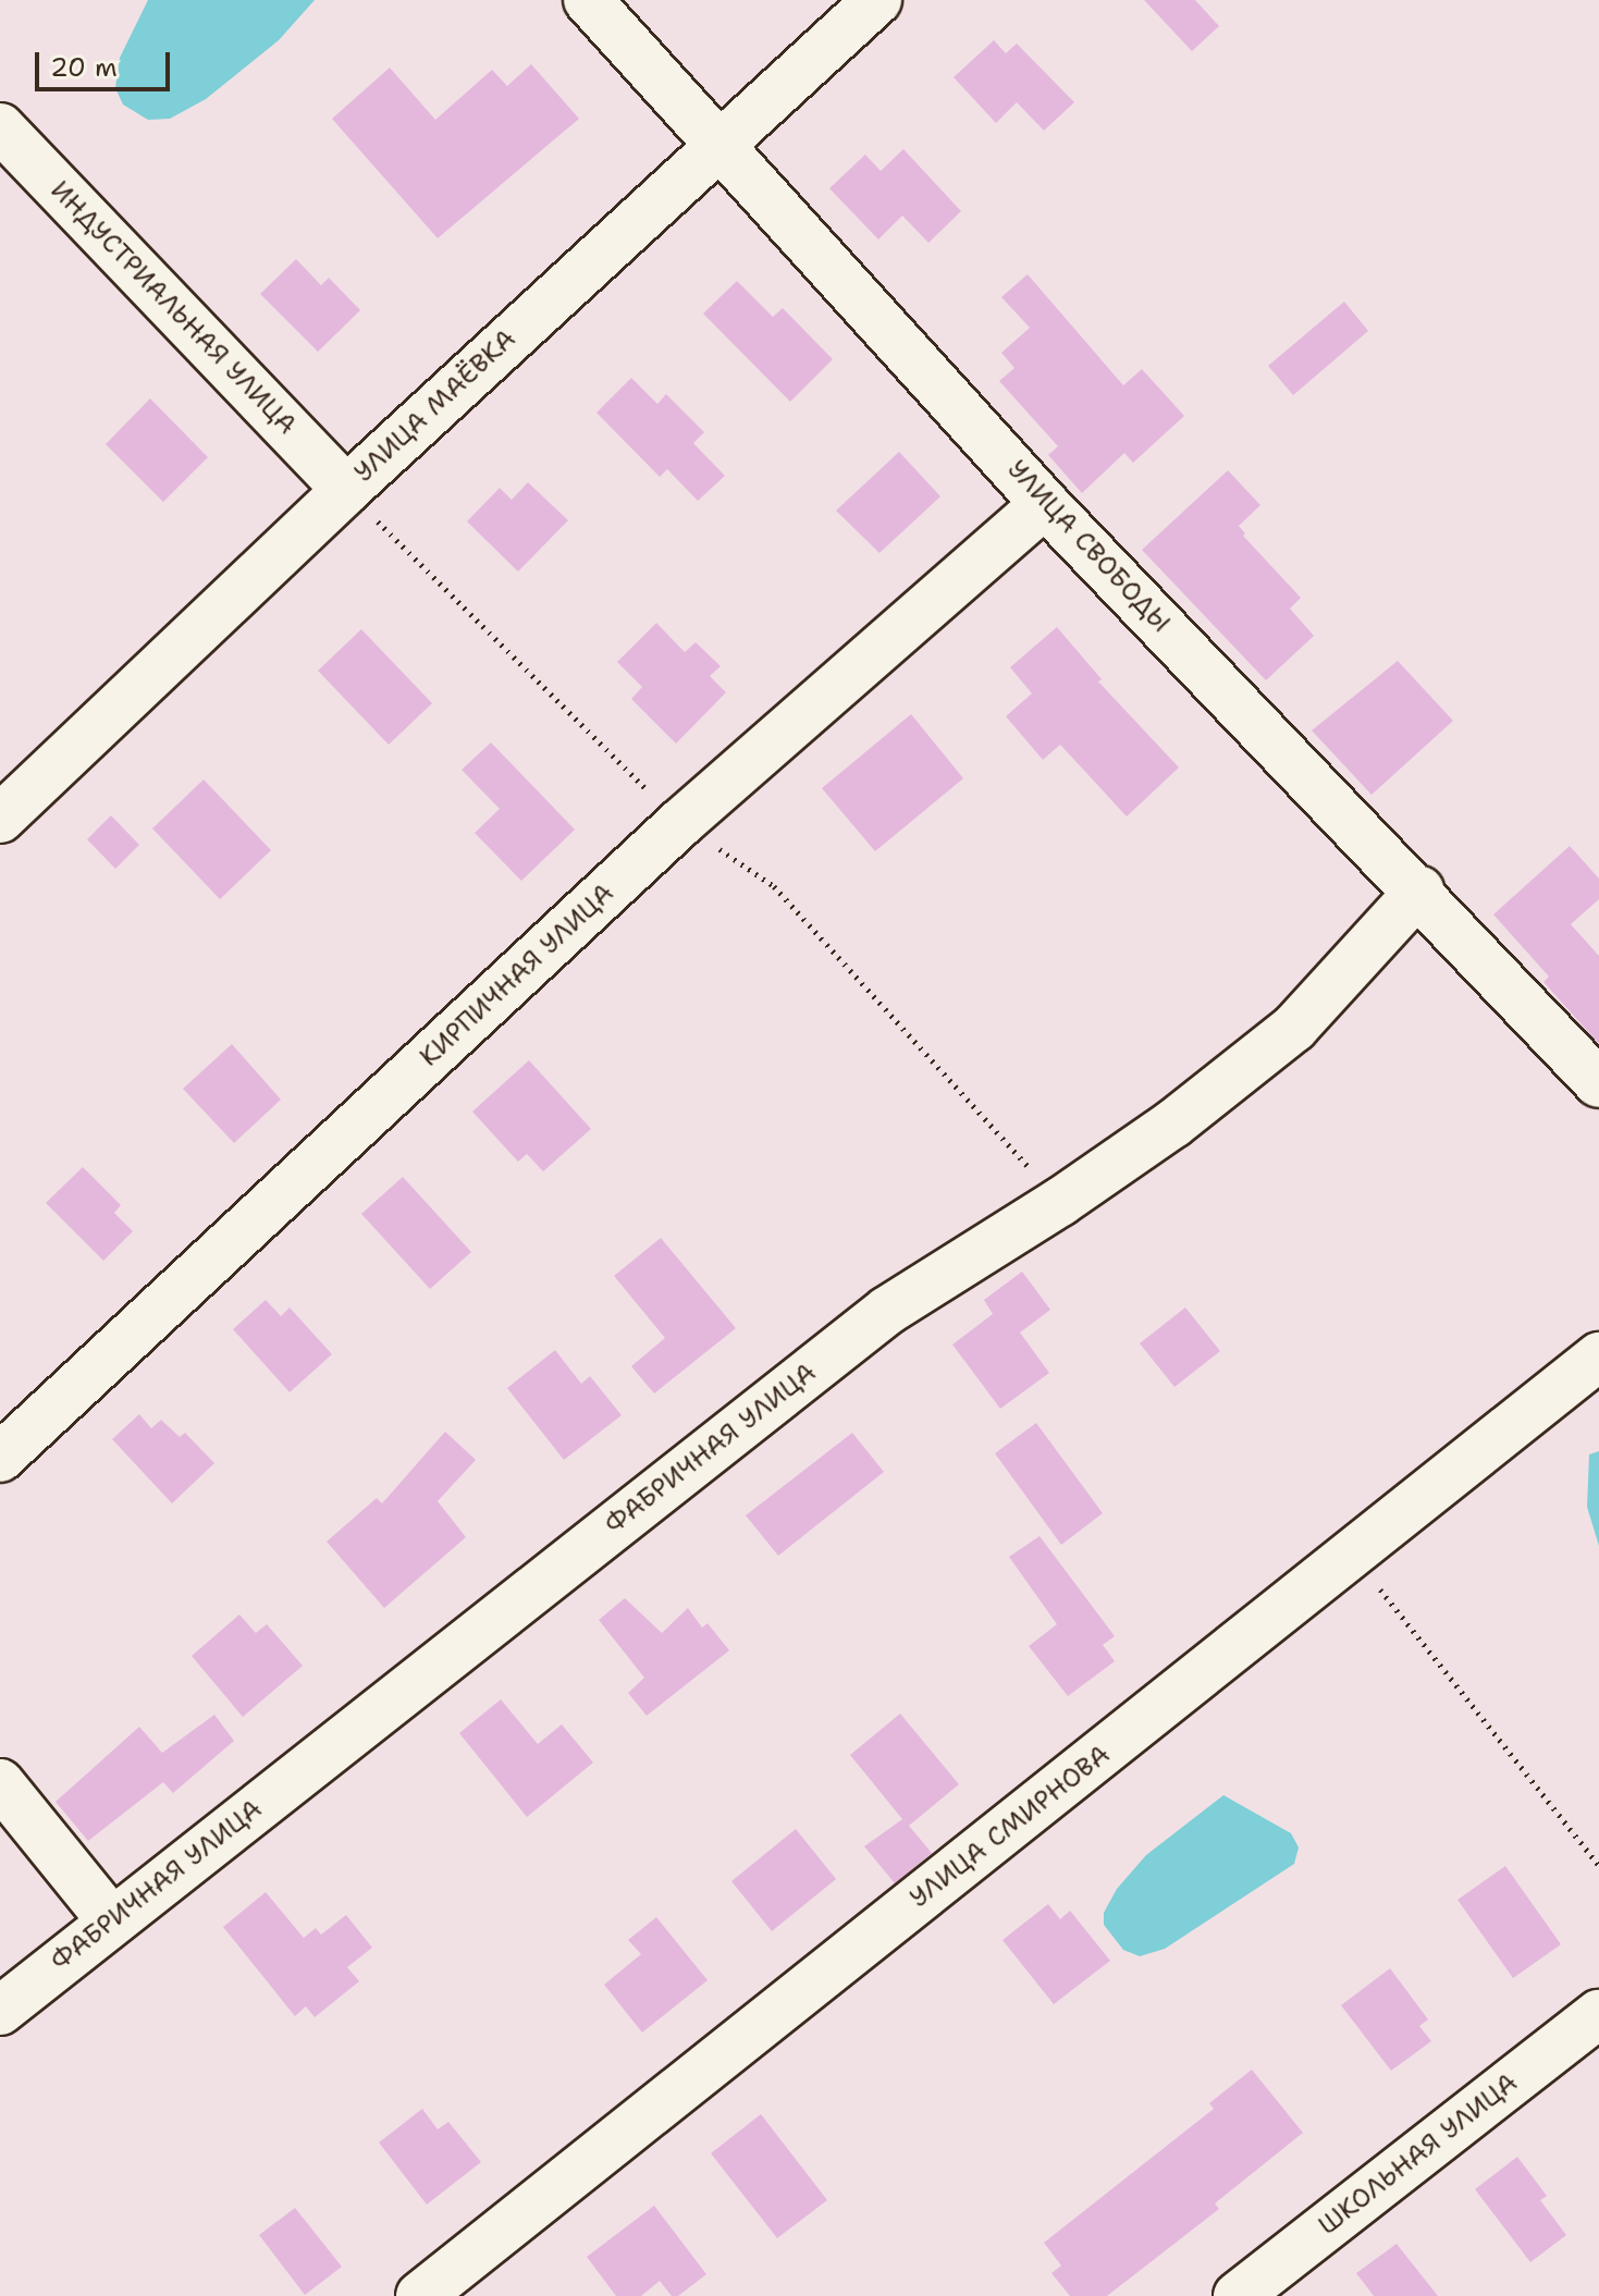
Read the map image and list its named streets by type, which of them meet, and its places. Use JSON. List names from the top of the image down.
{
  "streets": {
    "street": [
      "ИНДУСТРИАЛЬНАЯ УЛИЦА",
      "УЛИЦА МАЁВКА",
      "УЛИЦА СВОБОДЫ",
      "КИРПИЧНАЯ УЛИЦА",
      "ФАБРИЧНАЯ УЛИЦА",
      "УЛИЦА СМИРНОВА",
      "ШКОЛЬНАЯ УЛИЦА"
    ]
  },
  "crossings": [
    ["ИНДУСТРИАЛЬНАЯ УЛИЦА", "УЛИЦА МАЁВКА"],
    ["УЛИЦА МАЁВКА", "УЛИЦА СВОБОДЫ"],
    ["УЛИЦА СВОБОДЫ", "КИРПИЧНАЯ УЛИЦА"],
    ["УЛИЦА СВОБОДЫ", "ФАБРИЧНАЯ УЛИЦА"]
  ],
  "scale_bar": "20 m"
}
